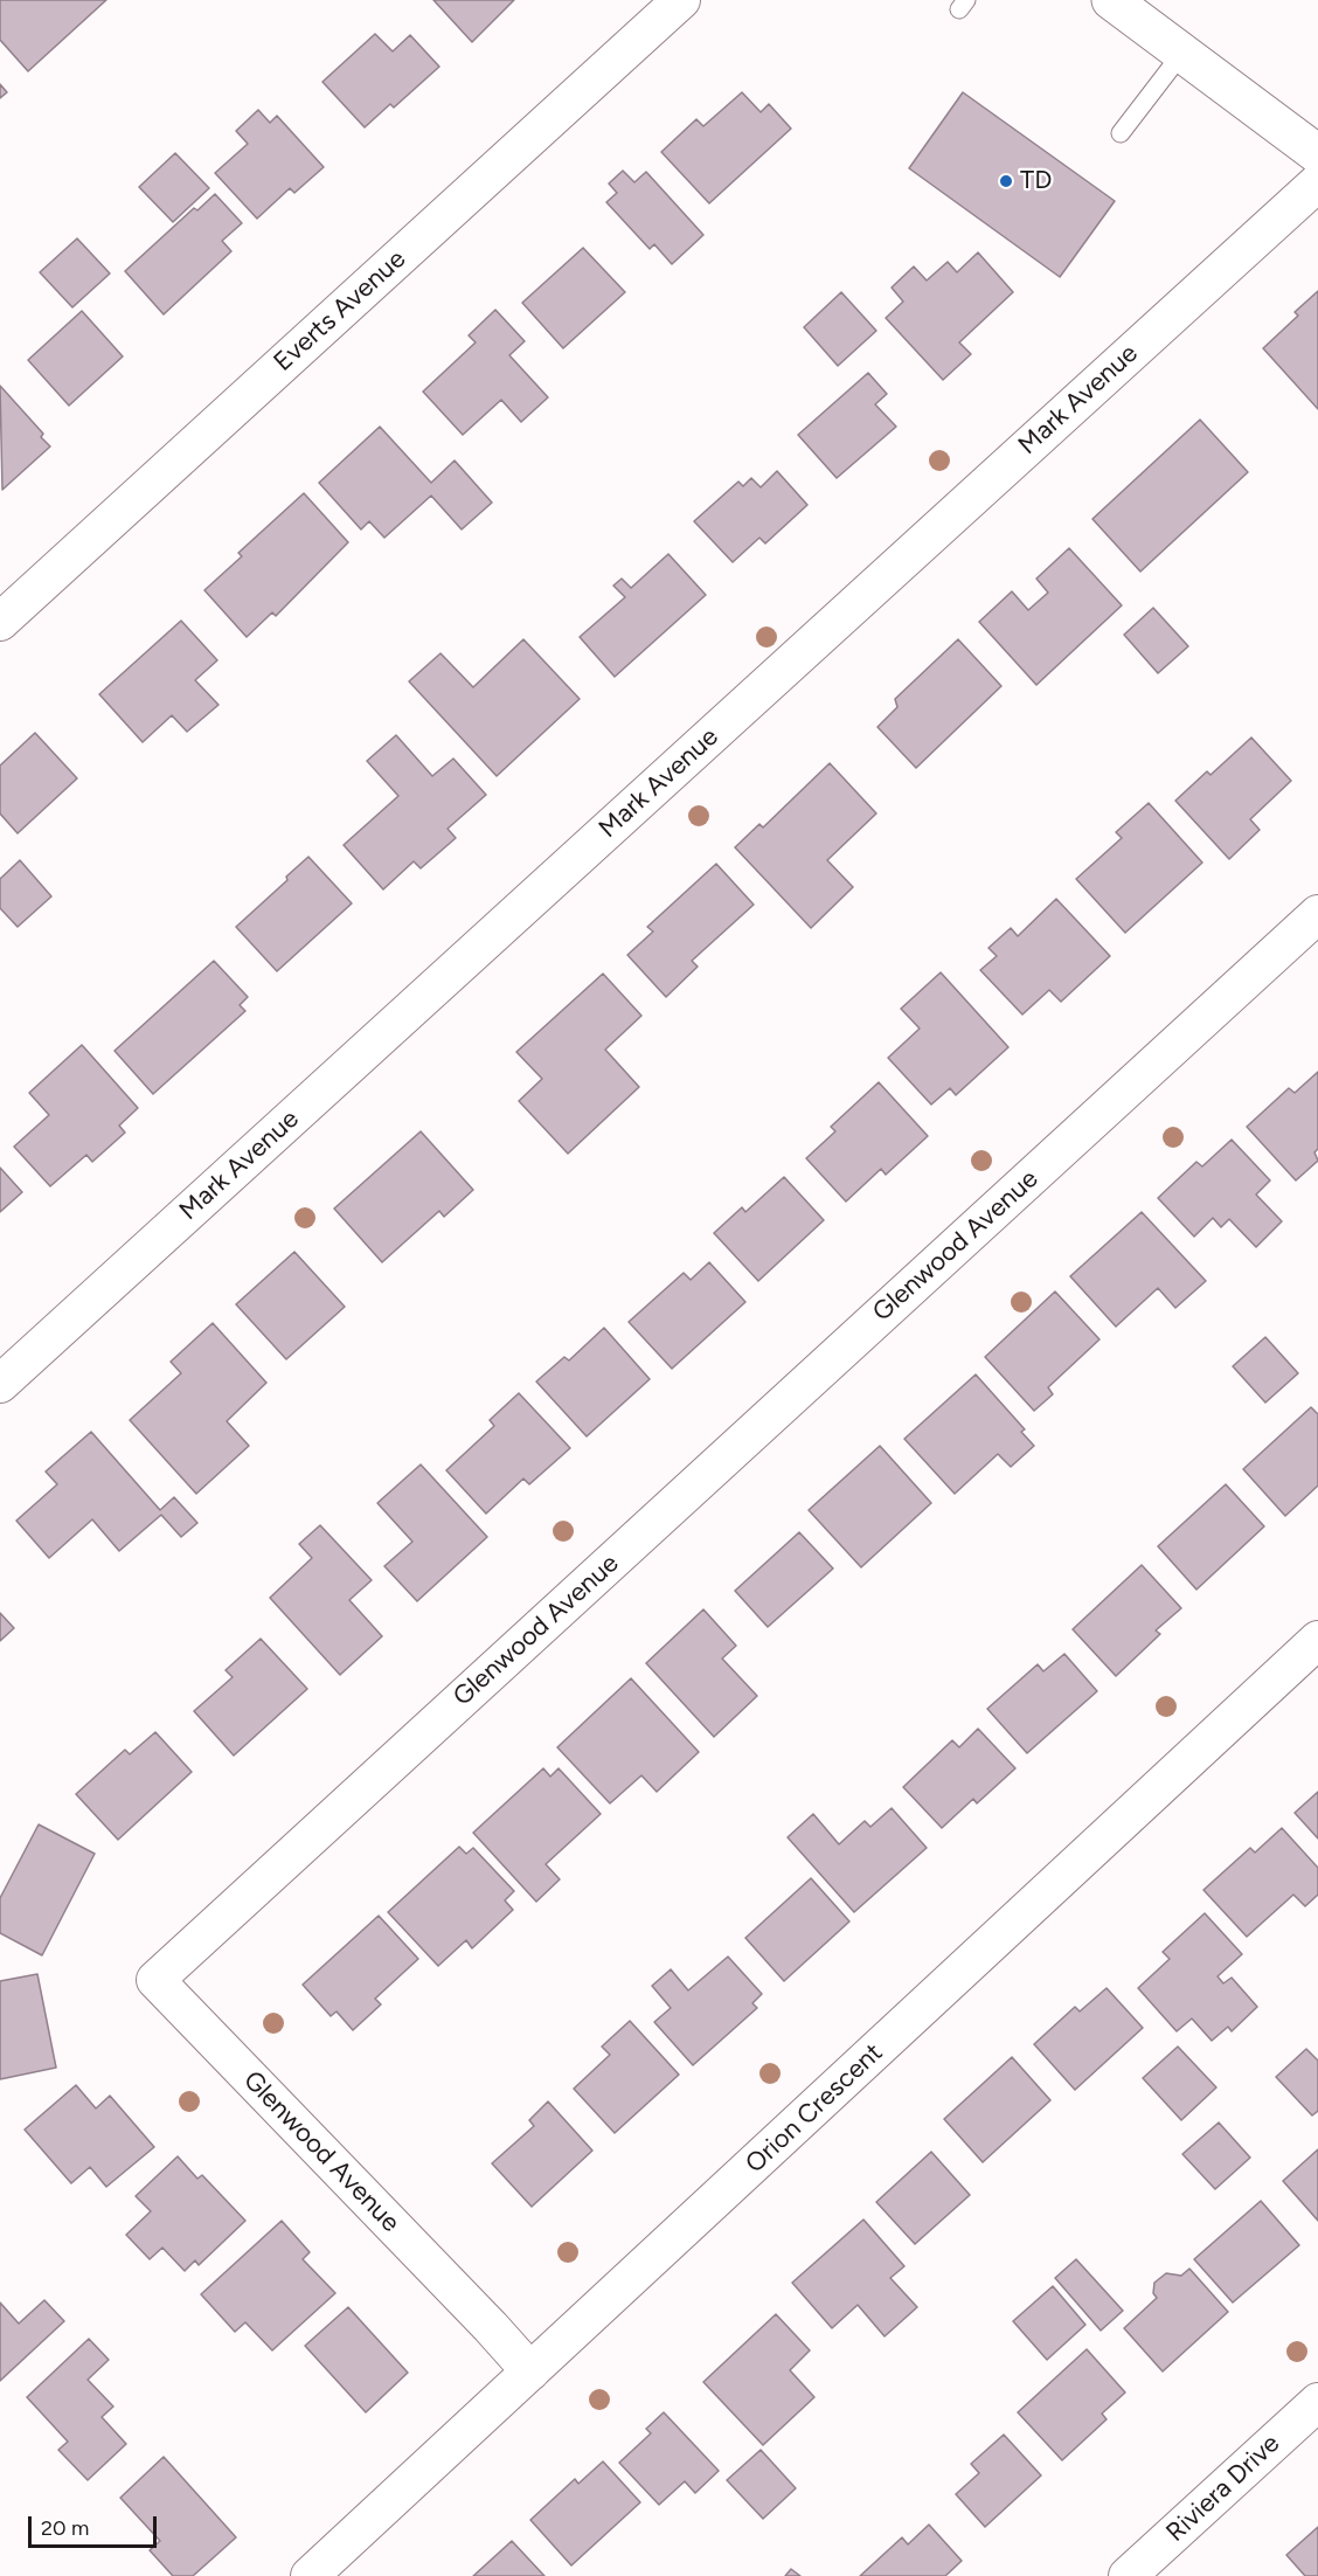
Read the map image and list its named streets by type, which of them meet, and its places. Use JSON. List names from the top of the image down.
{
  "streets": {
    "street": [
      "Everts Avenue",
      "Mark Avenue",
      "Glenwood Avenue",
      "Orion Crescent",
      "Riviera Drive"
    ]
  },
  "crossings": [
    ["Glenwood Avenue", "Orion Crescent"]
  ],
  "places": ["TD"],
  "scale_bar": "20 m"
}
